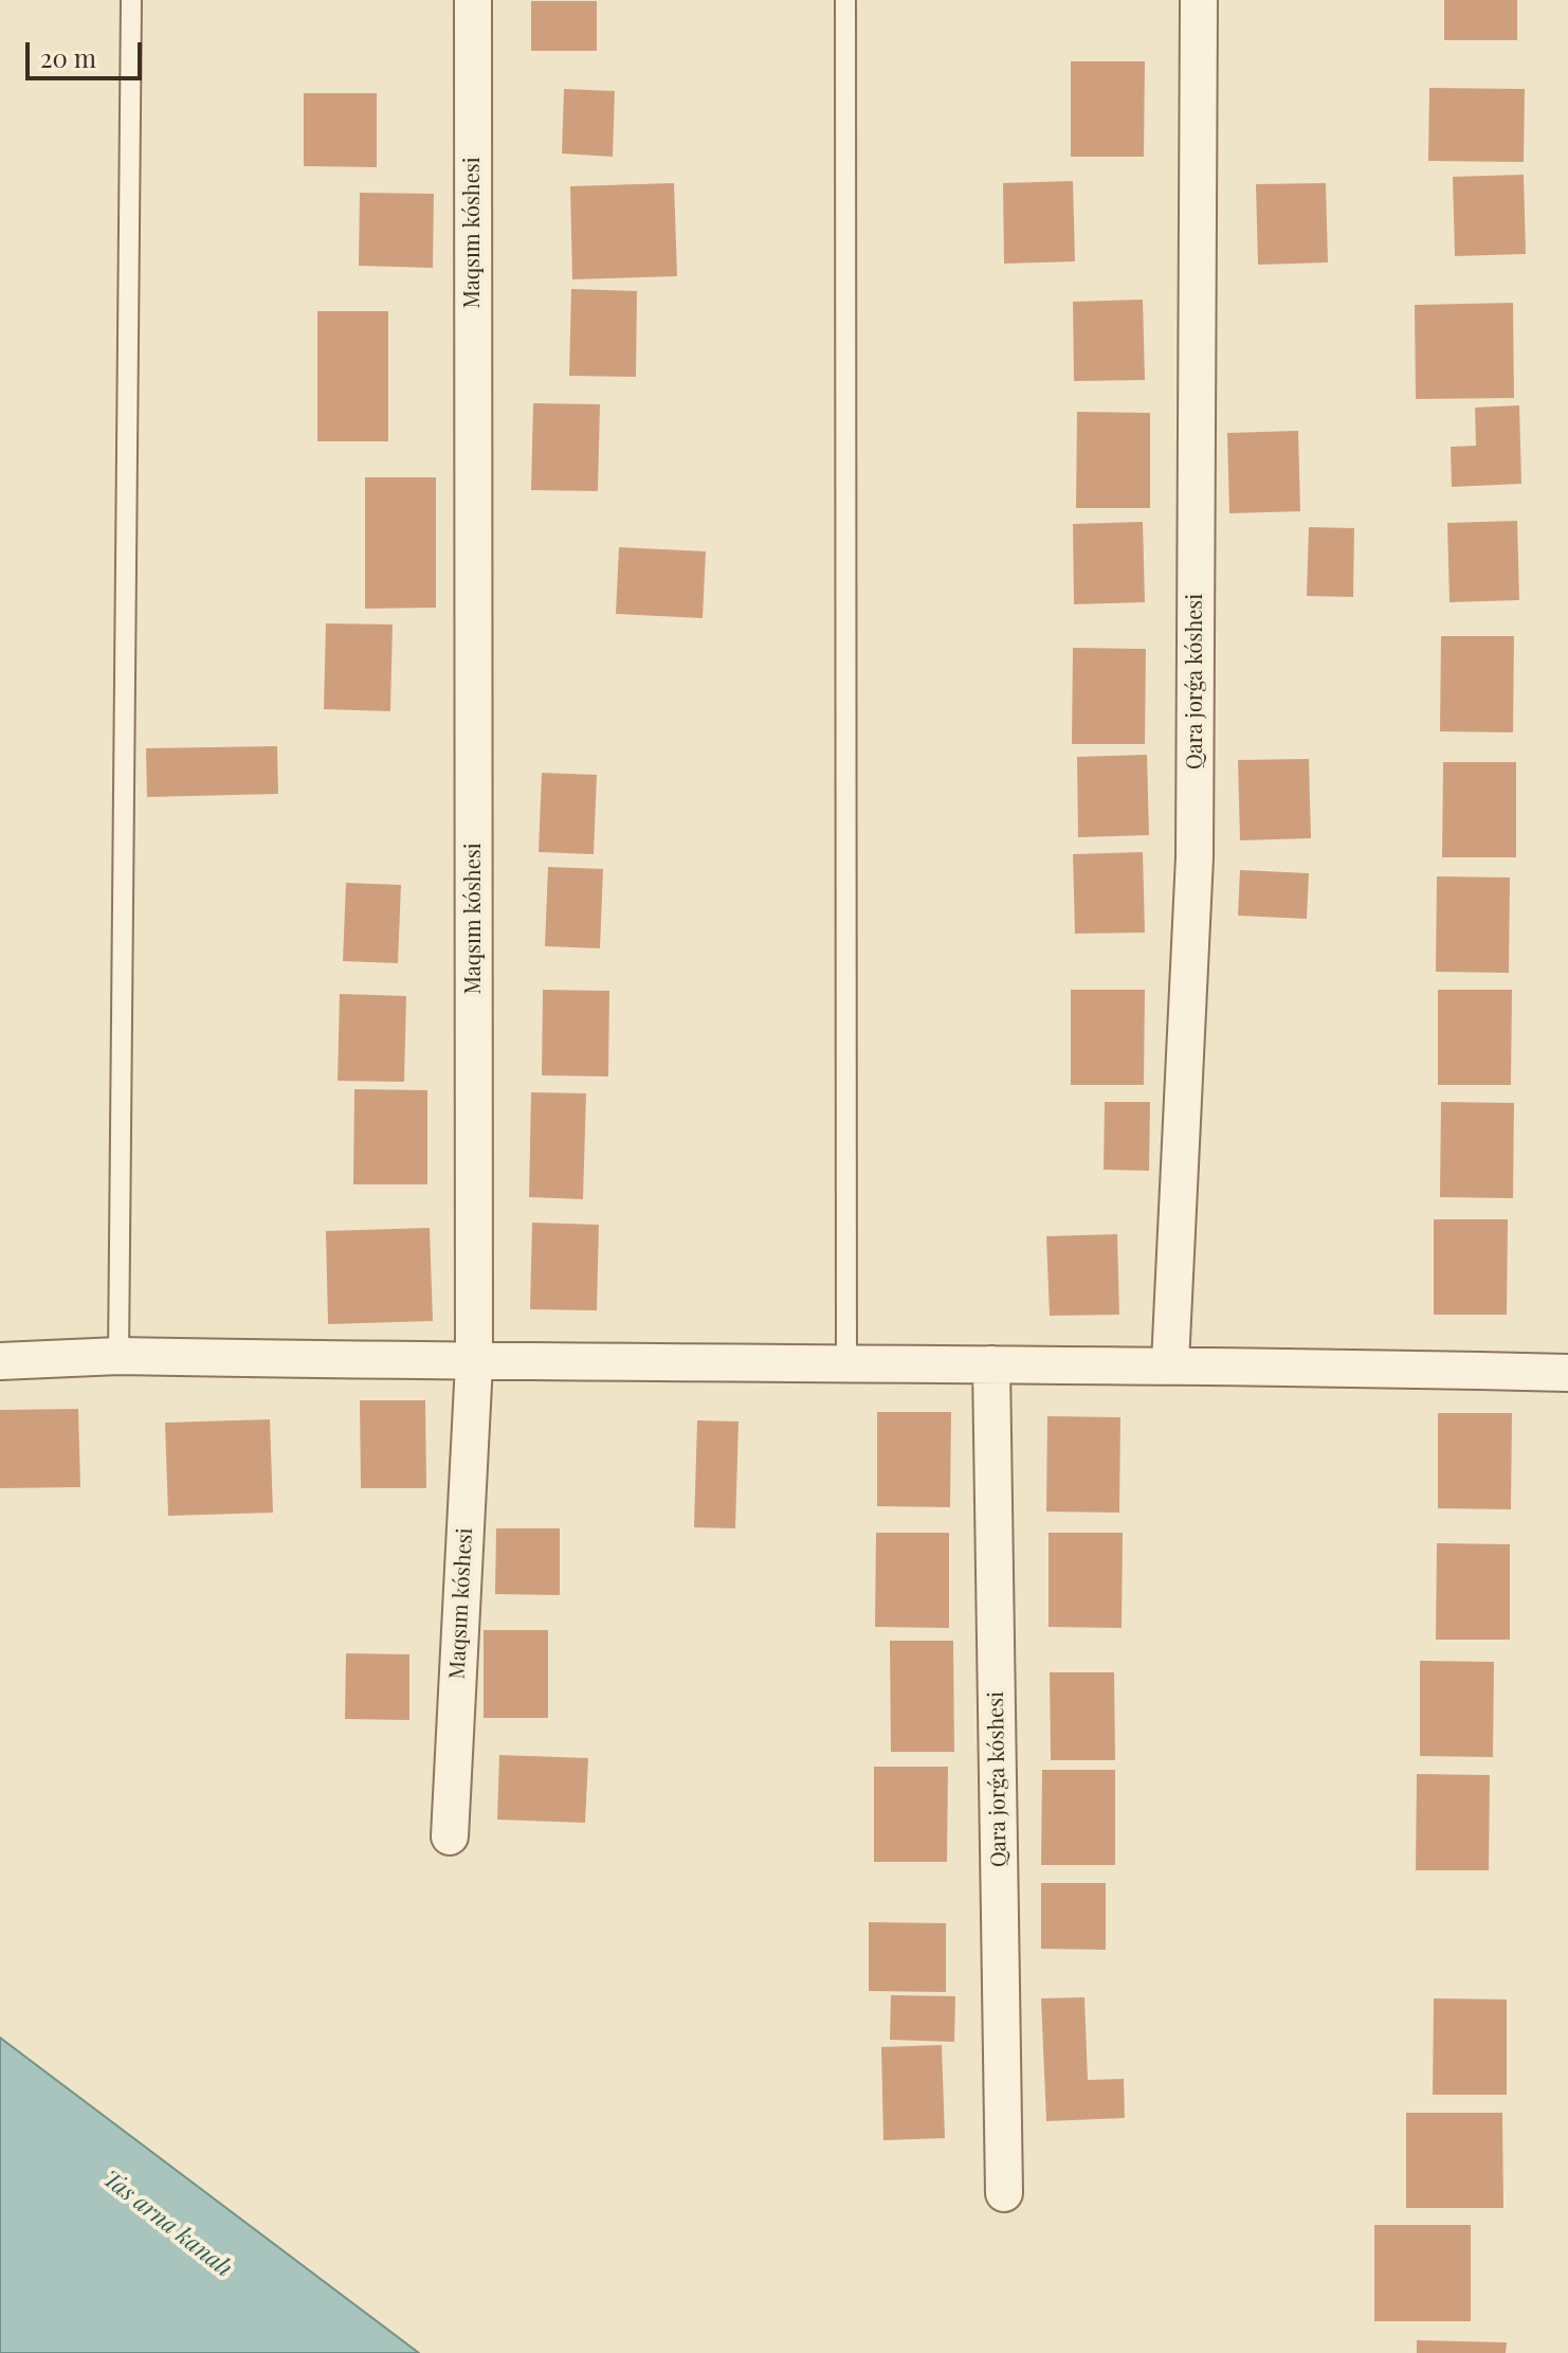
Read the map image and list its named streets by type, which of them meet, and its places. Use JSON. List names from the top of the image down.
{
  "streets": {
    "street": ["Maqsım kóshesi", "Qara jorǵa kóshesi"]
  },
  "water": ["Tas arna kanalı"],
  "scale_bar": "20 m"
}
